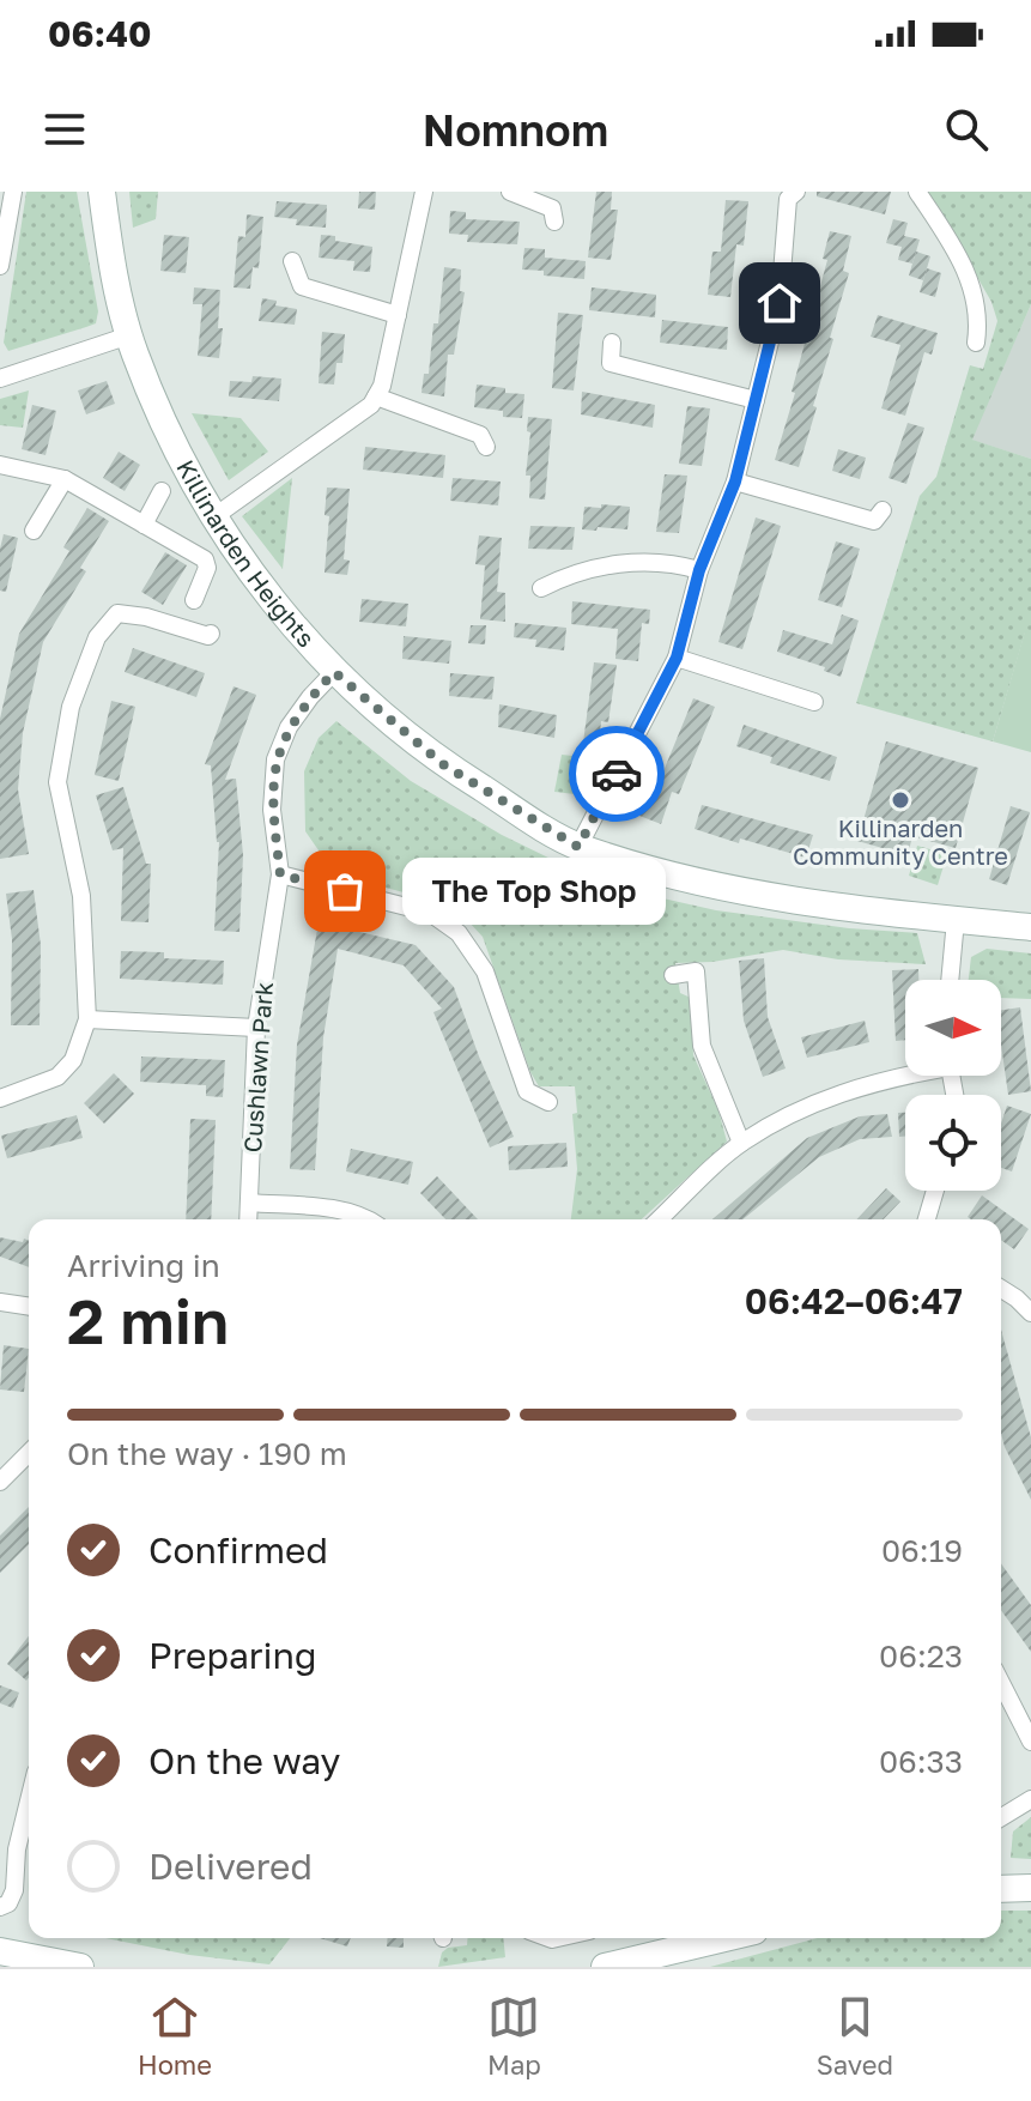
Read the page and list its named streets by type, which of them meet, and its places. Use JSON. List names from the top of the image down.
{
  "streets": {
    "street": ["Killinarden Heights", "Cushlawn Park"]
  },
  "crossings": [
    ["Killinarden Heights", "Cushlawn Park"]
  ],
  "places": ["Killinarden Community Centre", "The Top Shop"],
  "north": "right",
  "page": {
    "status": "06:40",
    "header": "Nomnom",
    "bubble": "The Top Shop",
    "heading": ["2 min", "Arriving in", "06:42–06:47"],
    "bar": "On the way · 190 m",
    "list": [
      ["Confirmed", "06:19"],
      ["Preparing", "06:23"],
      ["On the way", "06:33"],
      "Delivered"
    ],
    "tabs": ["Home", "Map", "Saved"]
  }
}
